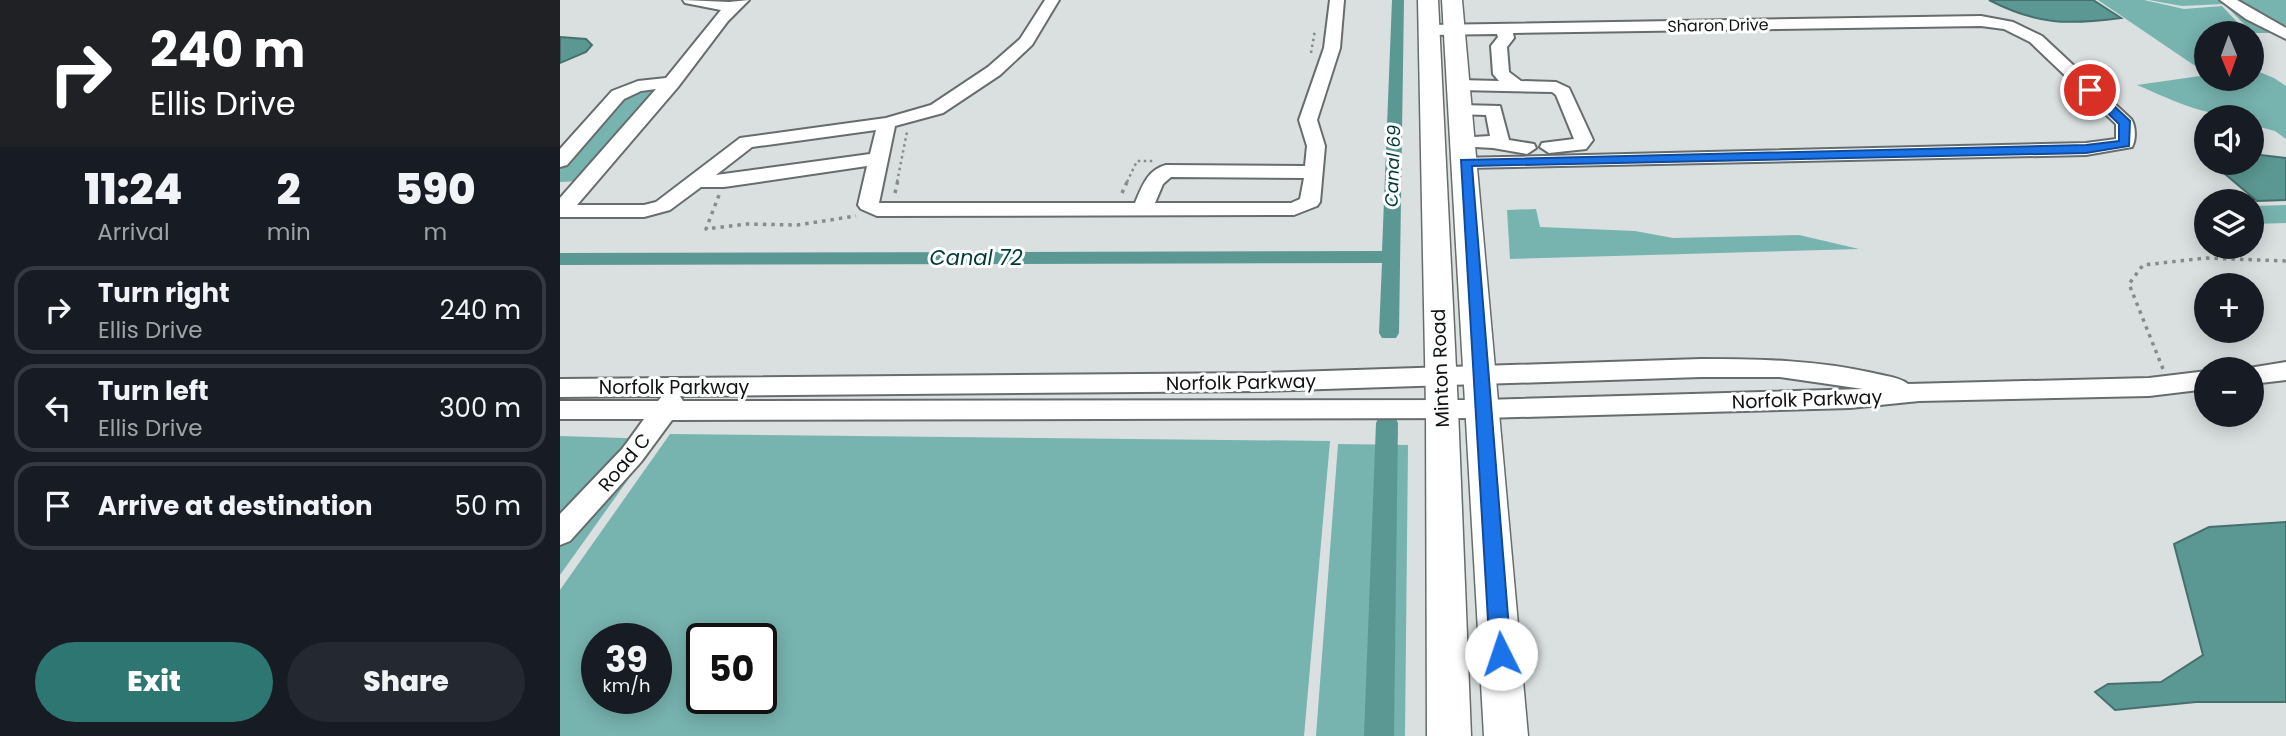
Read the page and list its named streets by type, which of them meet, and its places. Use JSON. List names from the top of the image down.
{
  "streets": {
    "main road": ["Minton Road"],
    "street": ["Sharon Drive", "Norfolk Parkway", "Road C"]
  },
  "crossings": [
    ["Sharon Drive", "Minton Road"],
    ["Minton Road", "Norfolk Parkway"],
    ["Norfolk Parkway", "Road C"]
  ],
  "water": ["Canal 69", "Canal 72"],
  "north": "bottom",
  "page": {
    "turn": ["240 m", "Ellis Drive"],
    "map_buttons": ["+", "−"],
    "eta": [
      "11:24",
      "Arrival",
      "2",
      "min",
      "590",
      "m"
    ],
    "list": [
      {
        "name": "Turn right",
        "note": "Ellis Drive",
        "value": "240 m"
      },
      {
        "name": "Turn left",
        "note": "Ellis Drive",
        "value": "300 m"
      },
      {
        "name": "Arrive at destination",
        "value": "50 m"
      }
    ],
    "speed": "39 km/h",
    "limit": "50",
    "buttons": ["Exit", "Share"]
  }
}
